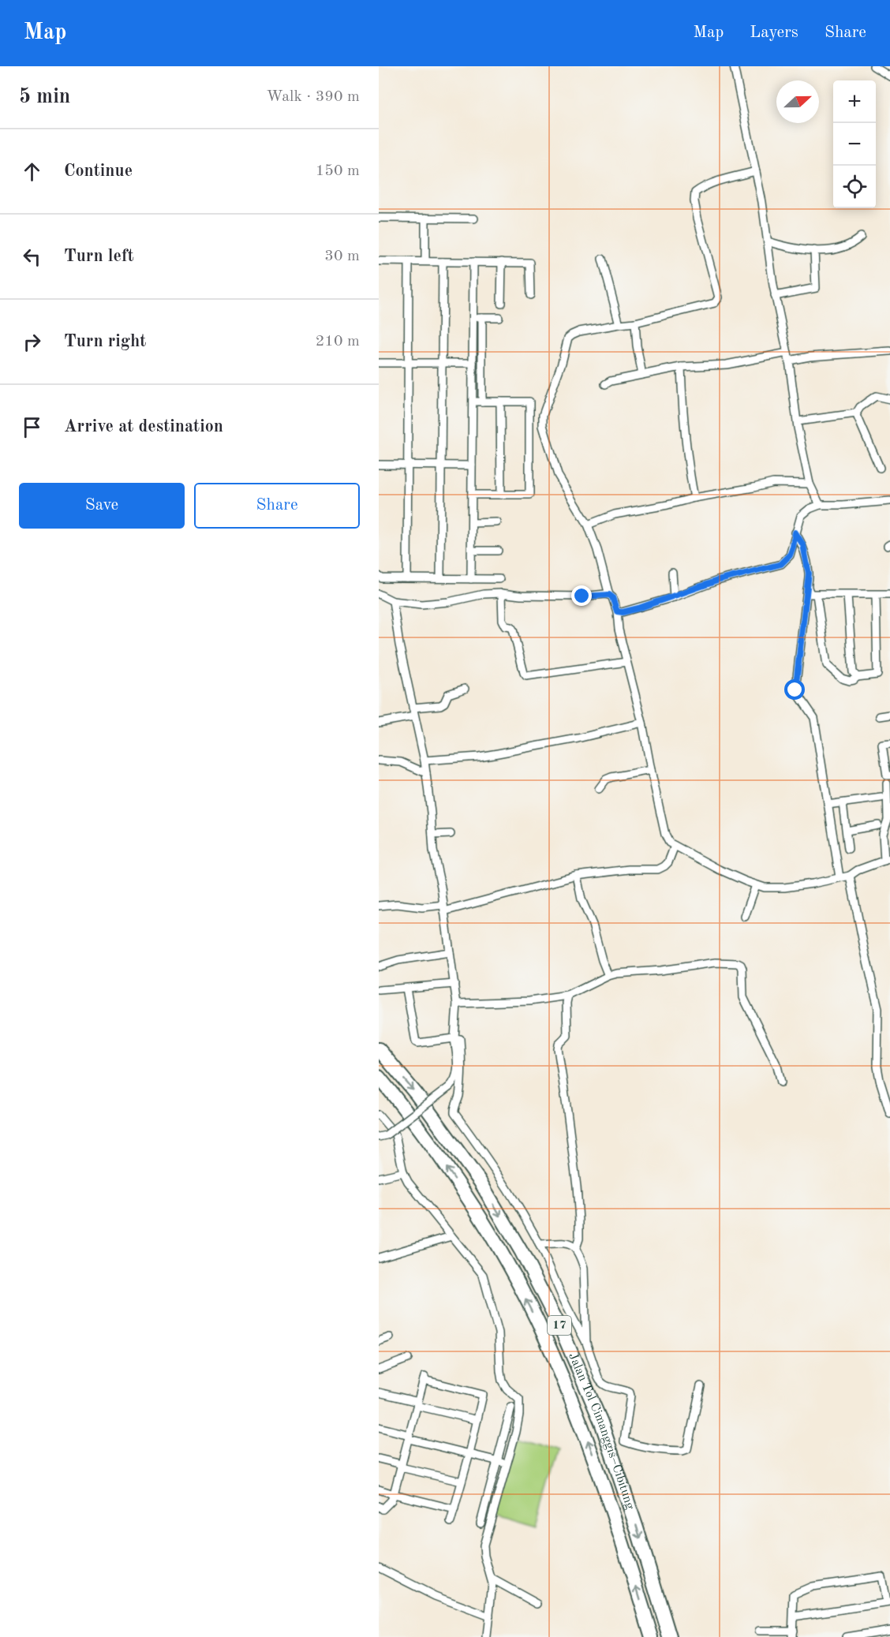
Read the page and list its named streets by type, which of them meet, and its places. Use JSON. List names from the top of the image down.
{
  "streets": {
    "highway": ["17", "Jalan Tol Cimanggis–Cibitung"]
  },
  "north": "right",
  "page": {
    "header": "Map",
    "nav": ["Map", "Layers", "Share"],
    "heading": ["5 min", "Walk · 390 m"],
    "map_buttons": ["+", "−"],
    "list": [
      ["Continue", "150 m"],
      ["Turn left", "30 m"],
      ["Turn right", "210 m"],
      "Arrive at destination"
    ],
    "buttons": ["Save", "Share"]
  }
}
